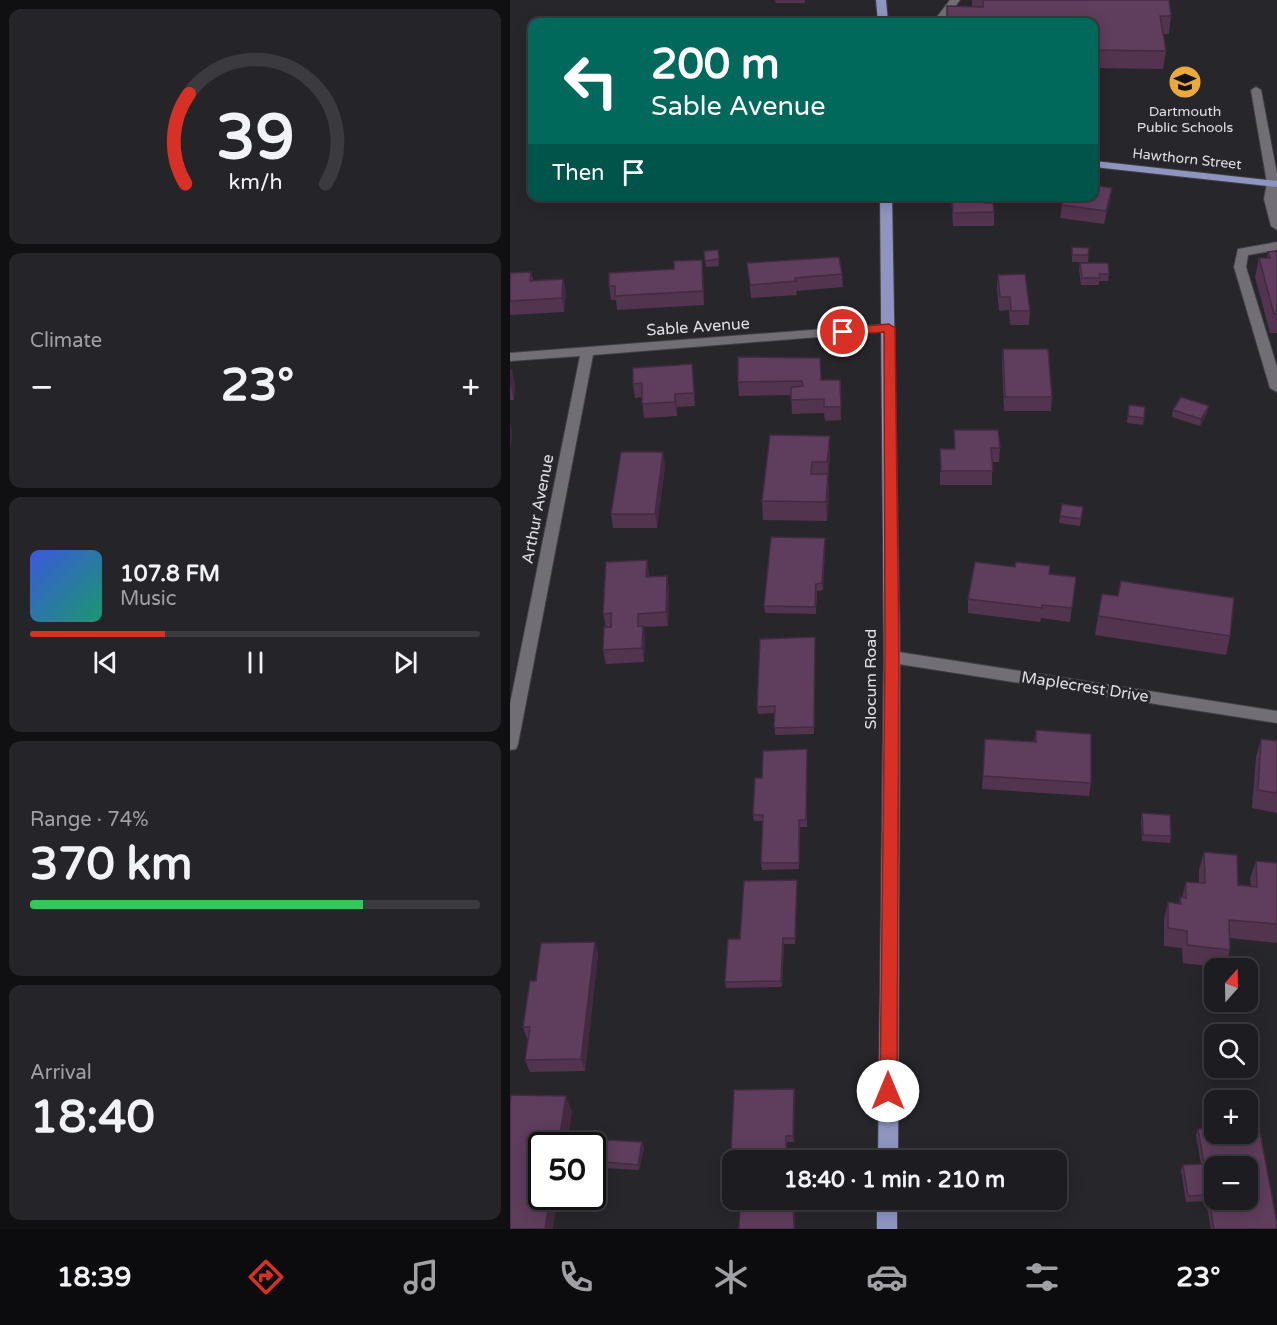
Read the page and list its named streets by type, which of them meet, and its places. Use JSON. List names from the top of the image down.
{
  "streets": {
    "main road": ["Hawthorn Street", "Slocum Road"],
    "street": ["Sable Avenue", "Arthur Avenue", "Maplecrest Drive"]
  },
  "crossings": [
    ["Sable Avenue", "Arthur Avenue"],
    ["Sable Avenue", "Slocum Road"],
    ["Slocum Road", "Maplecrest Drive"]
  ],
  "places": {
    "school or university": ["Dartmouth Public Schools"]
  },
  "north": "top",
  "page": {
    "turn": ["200 m", "Sable Avenue"],
    "then": "Then",
    "tile": [
      "Climate",
      ["Range · 74%", "370 km"],
      ["Arrival", "18:40"]
    ],
    "heat": ["−", "23°", "+"],
    "song": ["107.8 FM", "Music"],
    "map_buttons": ["+", "−"],
    "limit": "50",
    "trip": "18:40 · 1 min · 210 m",
    "tabs": ["18:39", "23°"],
    "gauge": ["39", "km/h"]
  }
}
